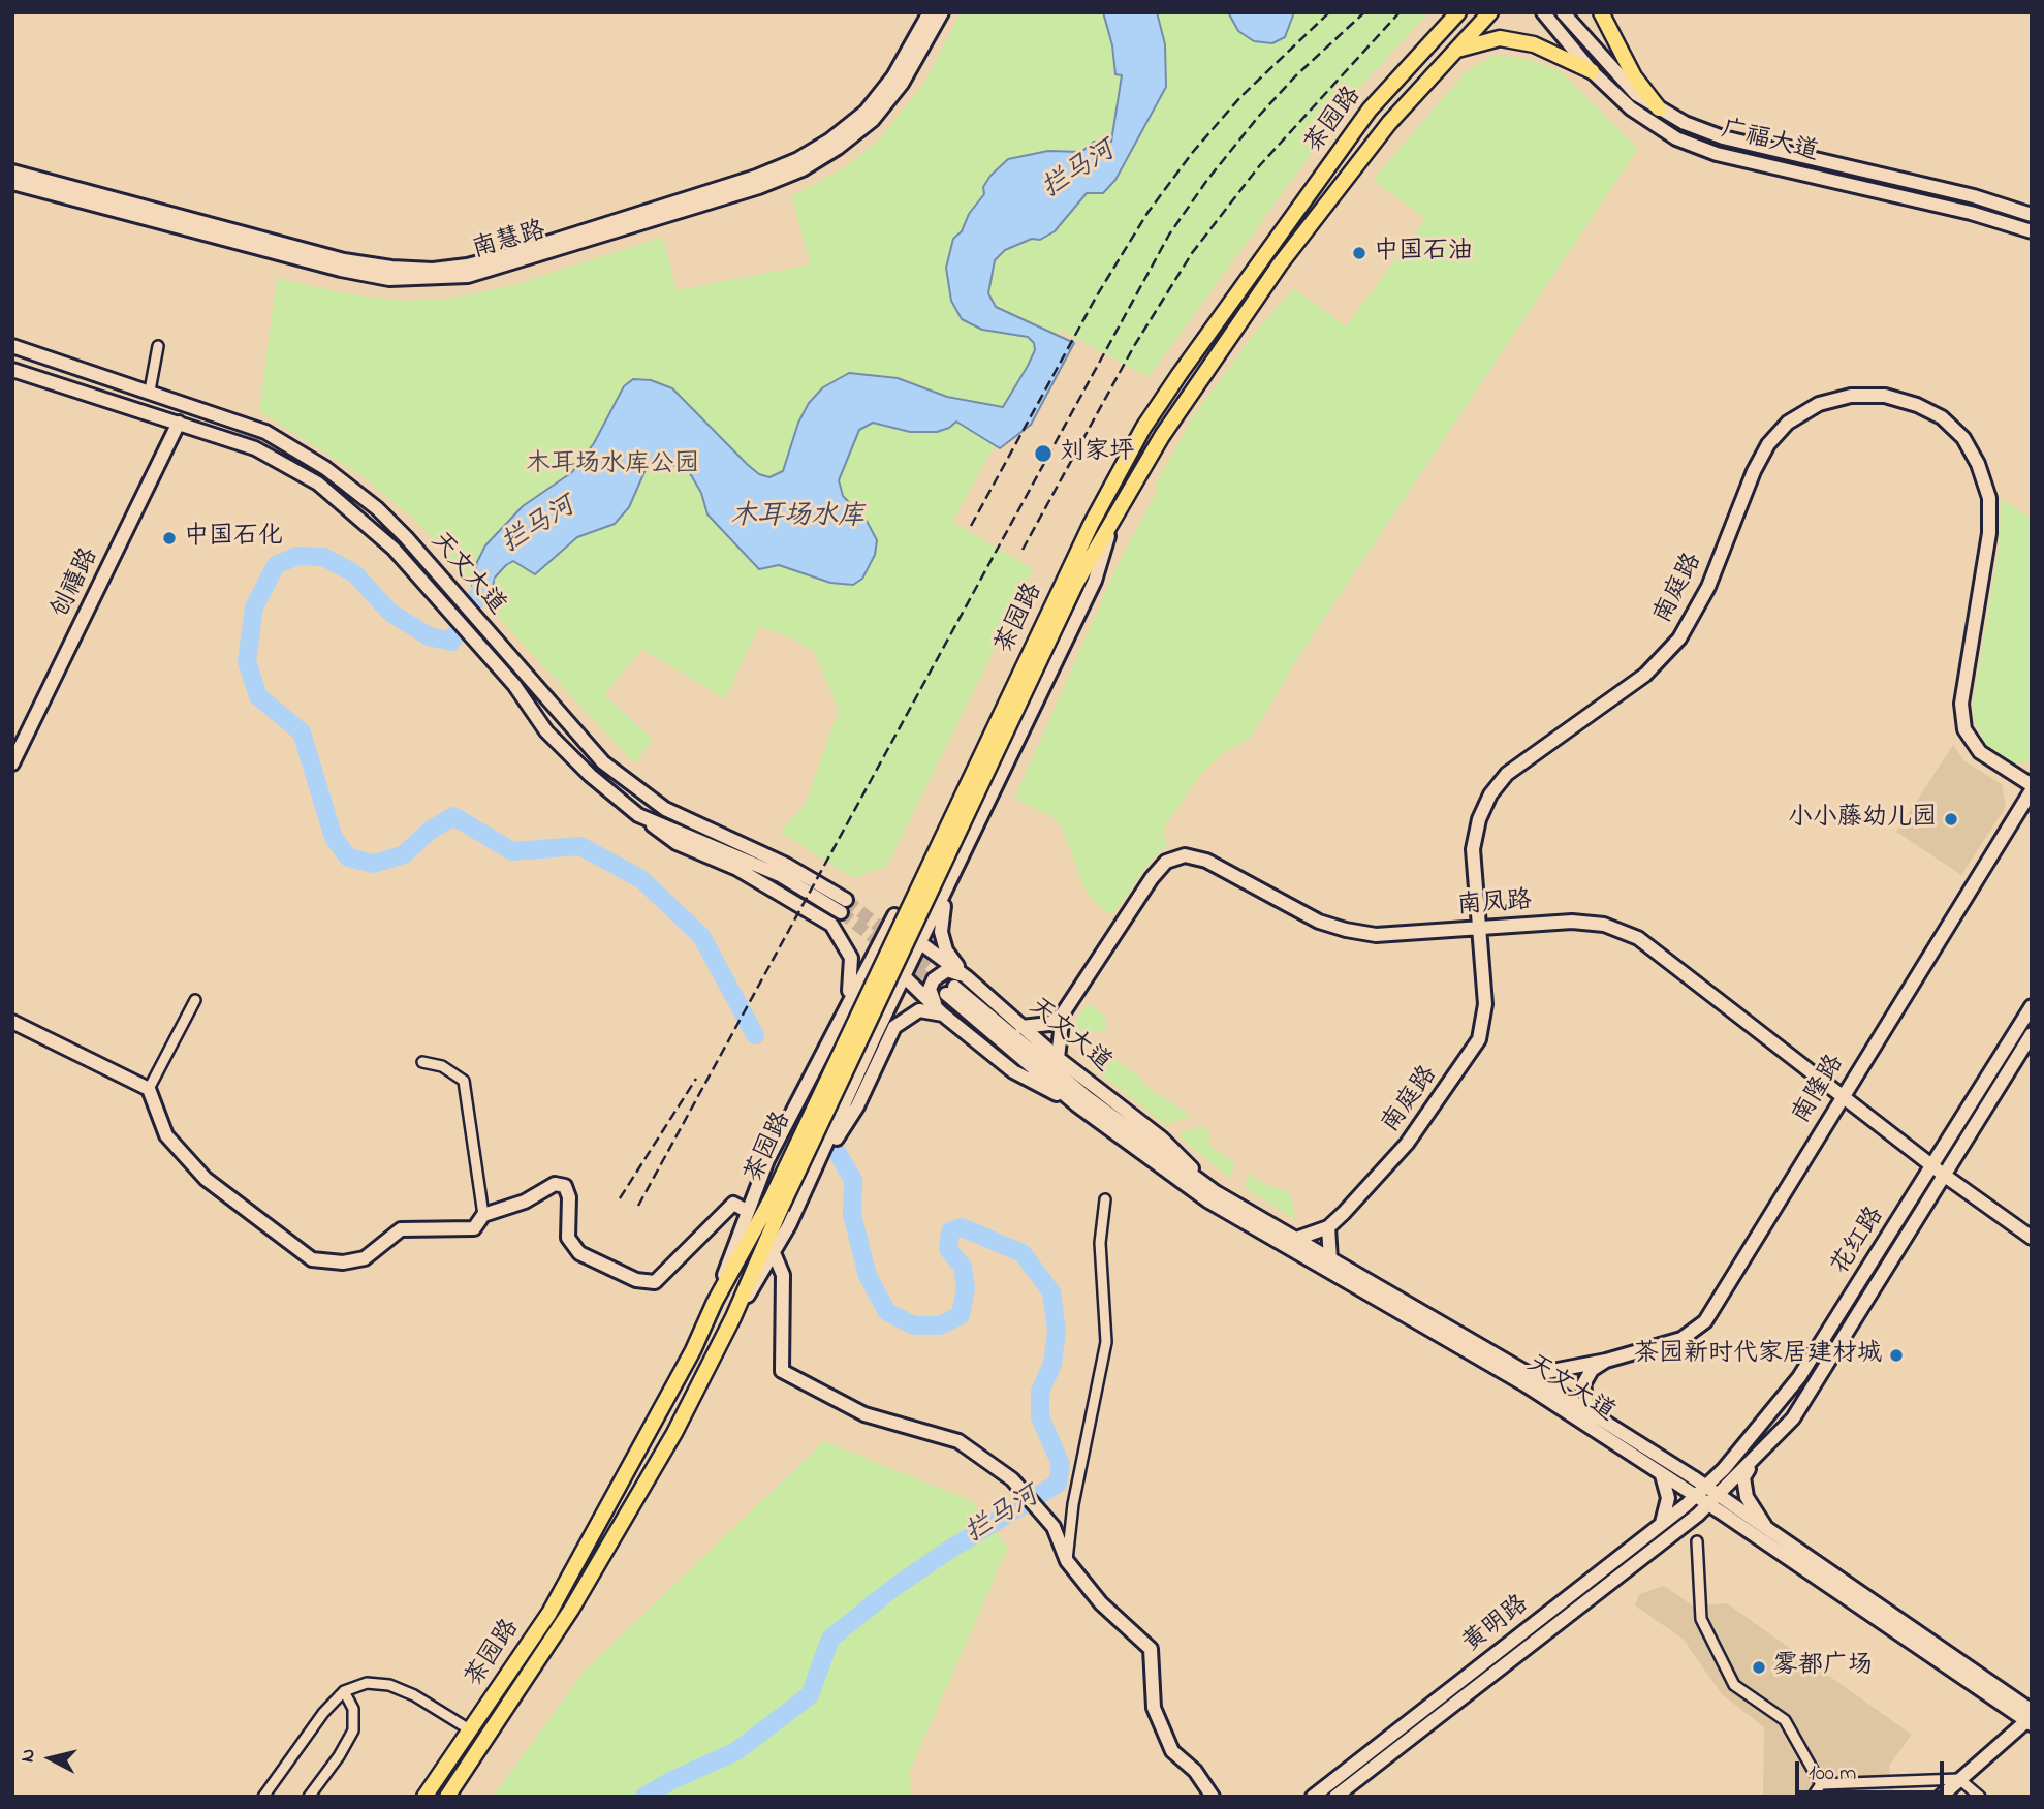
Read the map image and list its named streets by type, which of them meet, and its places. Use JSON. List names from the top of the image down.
{
  "streets": {
    "main road": [
      "茶园路",
      "广福大道",
      "南慧路",
      "天文大道",
      "创禧路",
      "南庭路",
      "南凤路",
      "南隆路",
      "花红路",
      "黄明路"
    ]
  },
  "crossings": [
    ["茶园路", "天文大道"],
    ["天文大道", "创禧路"],
    ["天文大道", "南隆路"],
    ["天文大道", "花红路"],
    ["天文大道", "黄明路"],
    ["南庭路", "南凤路"],
    ["南庭路", "南隆路"],
    ["南凤路", "南隆路"],
    ["南凤路", "花红路"],
    ["花红路", "黄明路"]
  ],
  "water": ["拦马河", "木耳场水库"],
  "parks": ["木耳场水库公园"],
  "places": [
    "中国石油",
    "刘家坪",
    "中国石化",
    "小小藤幼儿园",
    "茶园新时代家居建材城",
    "雾都广场"
  ],
  "scale_bar": "100 m",
  "north": "left"
}
